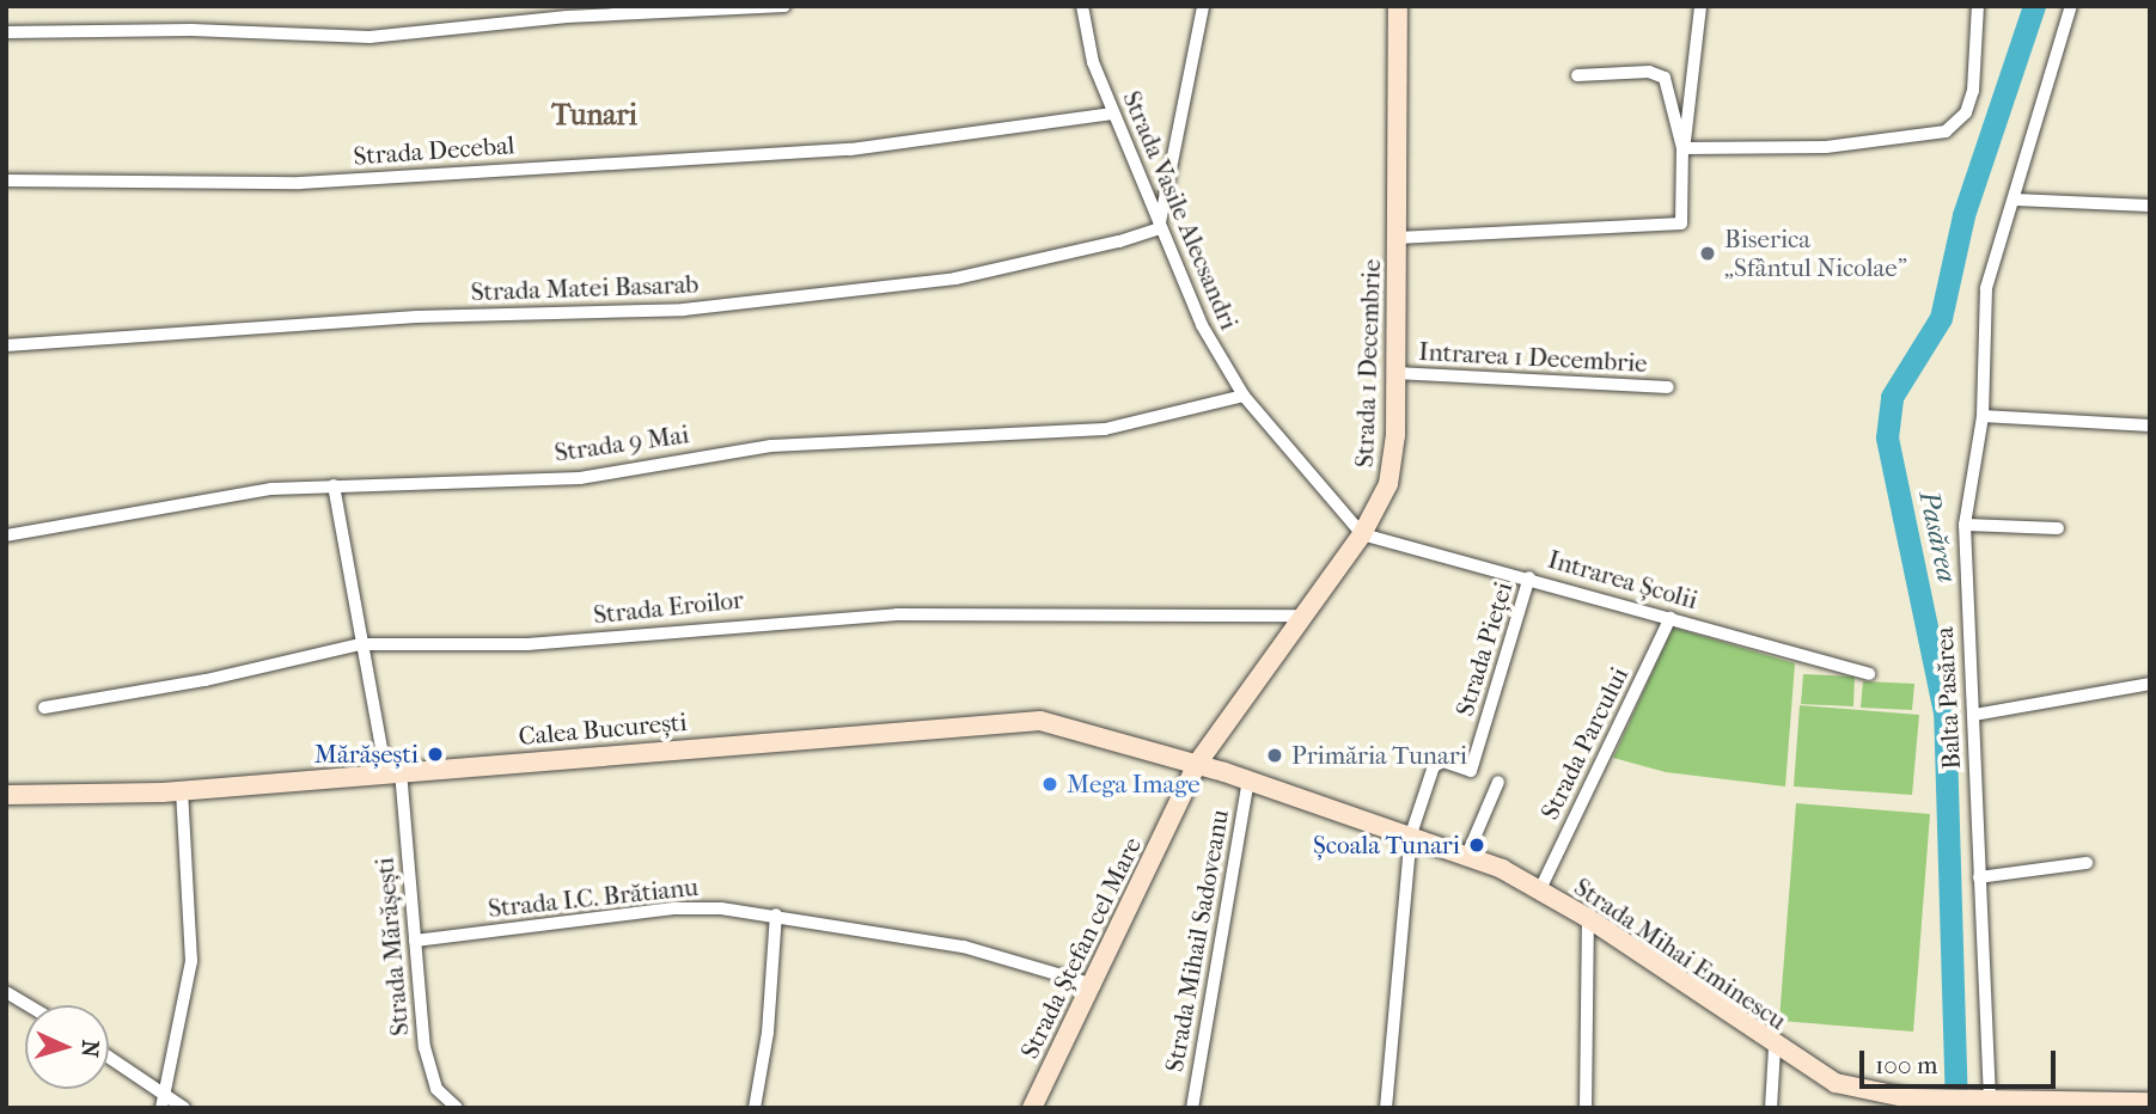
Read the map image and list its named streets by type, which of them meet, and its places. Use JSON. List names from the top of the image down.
{
  "streets": {
    "main road": [
      "Strada 1 Decembrie",
      "Calea București",
      "Strada Ștefan cel Mare",
      "Strada Mihai Eminescu"
    ],
    "street": [
      "Strada Decebal",
      "Strada Vasile Alecsandri",
      "Strada Matei Basarab",
      "Intrarea 1 Decembrie",
      "Strada 9 Mai",
      "Intrarea Școlii",
      "Strada Eroilor",
      "Strada Pieței",
      "Balta Pasărea",
      "Strada Parcului",
      "Strada I.C. Brătianu",
      "Strada Mihail Sadoveanu",
      "Strada Mărășești"
    ]
  },
  "crossings": [
    ["Strada Decebal", "Strada Vasile Alecsandri"],
    ["Strada Vasile Alecsandri", "Strada Matei Basarab"],
    ["Strada Vasile Alecsandri", "Strada 1 Decembrie"],
    ["Strada Vasile Alecsandri", "Strada 9 Mai"],
    ["Strada Vasile Alecsandri", "Intrarea Școlii"],
    ["Intrarea 1 Decembrie", "Strada 1 Decembrie"],
    ["Strada 1 Decembrie", "Intrarea Școlii"],
    ["Strada 1 Decembrie", "Strada Eroilor"],
    ["Strada 1 Decembrie", "Calea București"],
    ["Strada 1 Decembrie", "Strada Ștefan cel Mare"],
    ["Strada 1 Decembrie", "Strada Mihai Eminescu"],
    ["Strada 9 Mai", "Strada Mărășești"],
    ["Intrarea Școlii", "Strada Pieței"],
    ["Intrarea Școlii", "Strada Parcului"],
    ["Strada Eroilor", "Strada Mărășești"],
    ["Strada Pieței", "Strada Mihai Eminescu"],
    ["Balta Pasărea", "Strada Mihai Eminescu"],
    ["Calea București", "Strada Mărășești"],
    ["Calea București", "Strada Ștefan cel Mare"],
    ["Calea București", "Strada Mihai Eminescu"],
    ["Strada Parcului", "Strada Mihai Eminescu"],
    ["Strada I.C. Brătianu", "Strada Mărășești"],
    ["Strada I.C. Brătianu", "Strada Ștefan cel Mare"],
    ["Strada Mihail Sadoveanu", "Strada Mihai Eminescu"],
    ["Strada Ștefan cel Mare", "Strada Mihai Eminescu"]
  ],
  "districts": ["Tunari"],
  "water": ["Pasărea"],
  "places": [
    "Biserica „Sfântul Nicolae\"",
    "Mărășești",
    "Primăria Tunari",
    "Mega Image",
    "Școala Tunari"
  ],
  "scale_bar": "100 m",
  "north": "right"
}
